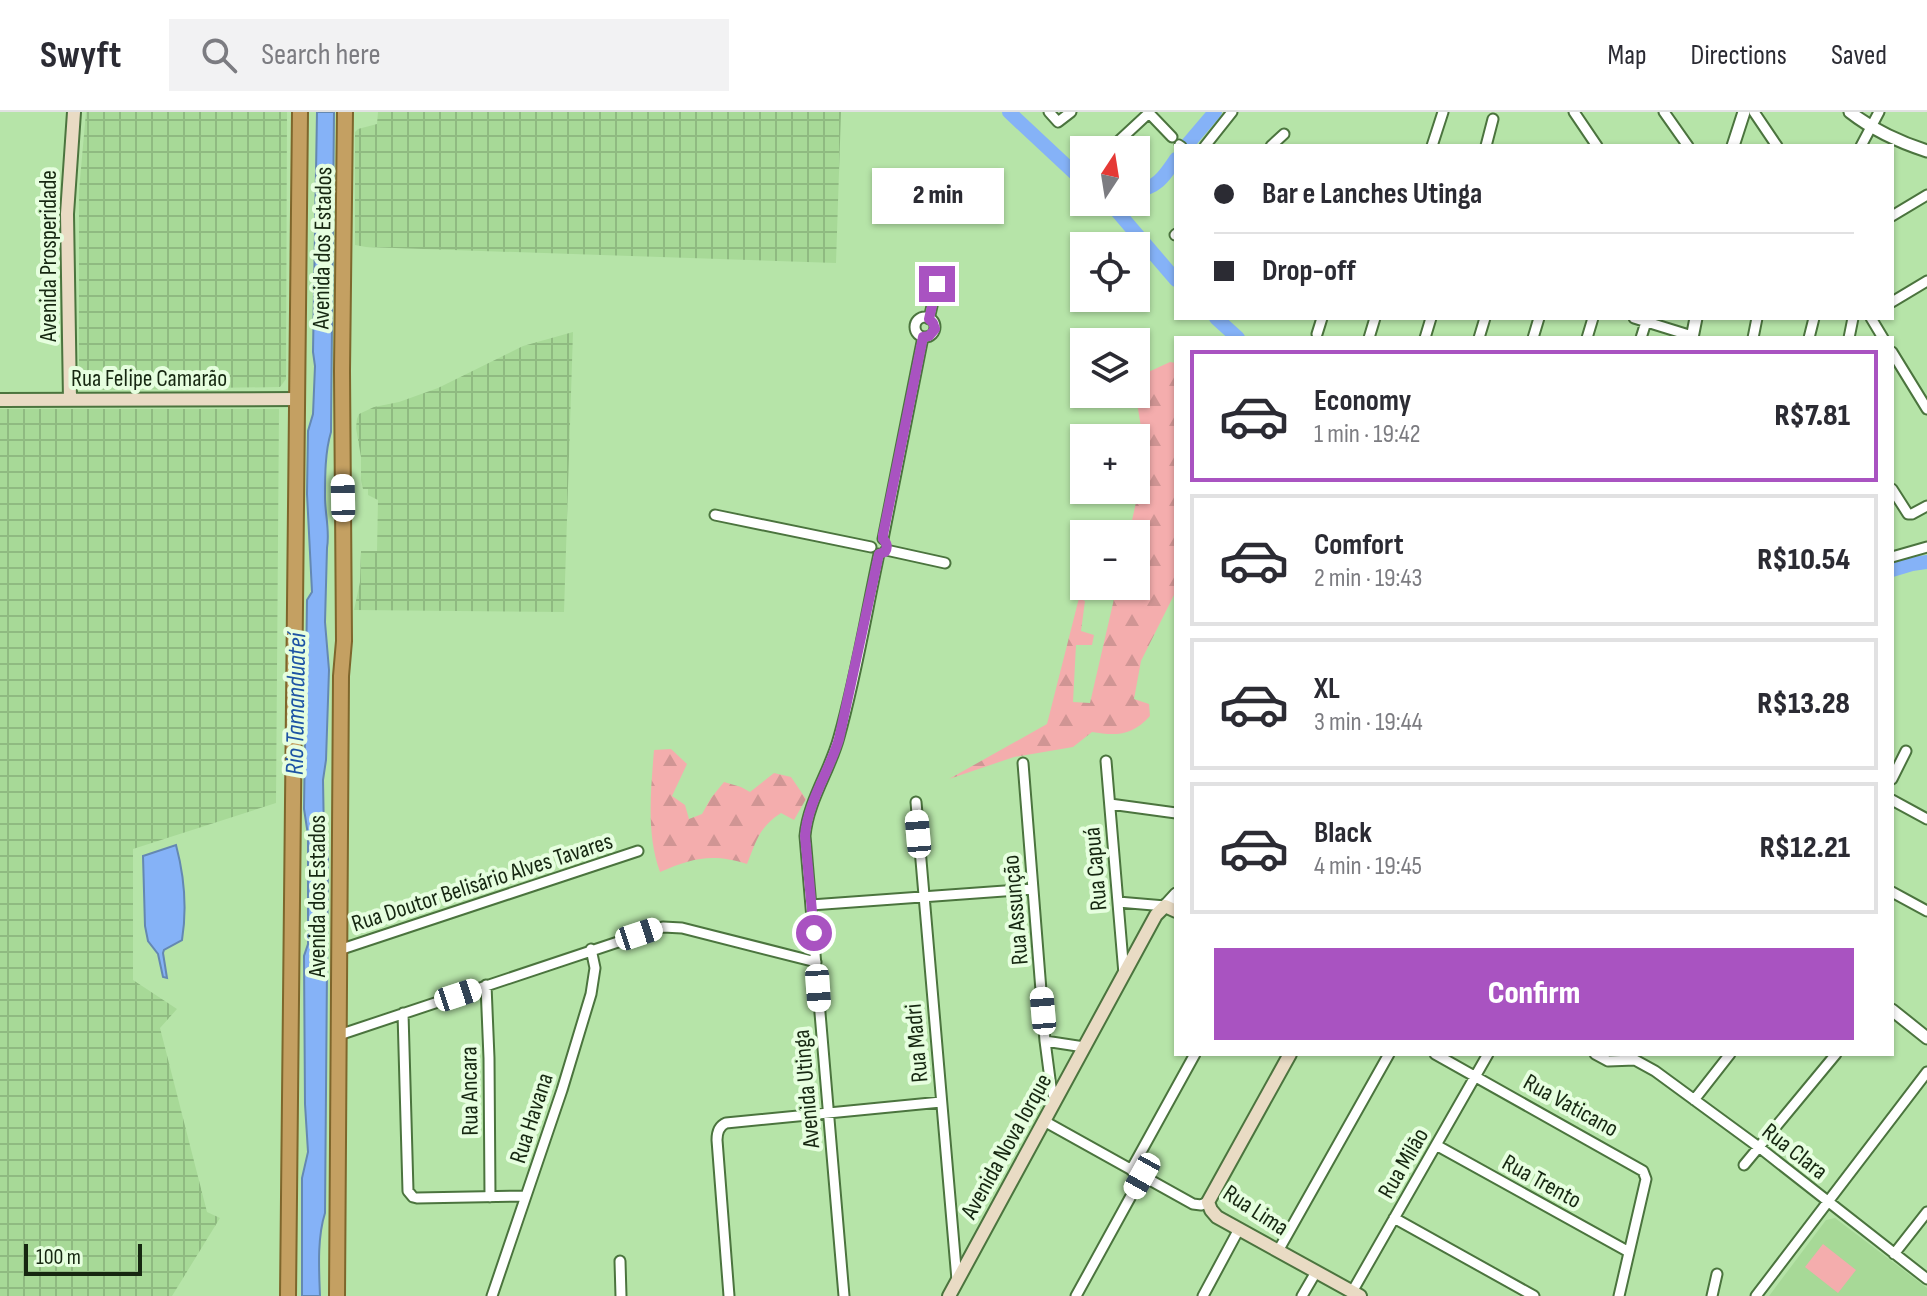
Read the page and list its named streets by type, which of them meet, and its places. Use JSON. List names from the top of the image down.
{
  "streets": {
    "highway": ["Avenida dos Estados"],
    "main road": [
      "Avenida Prosperidade",
      "Rua Felipe Camarão",
      "Avenida Nova Iorque",
      "Rua Lima"
    ],
    "street": [
      "Rua Capuá",
      "Rua Doutor Belisário Alves Tavares",
      "Rua Assunção",
      "Rua Madri",
      "Avenida Utinga",
      "Rua Ancara",
      "Rua Vaticano",
      "Rua Havana",
      "Rua Clara",
      "Rua Milão",
      "Rua Trento"
    ]
  },
  "crossings": [
    ["Avenida dos Estados", "Rua Felipe Camarão"],
    ["Avenida dos Estados", "Rua Doutor Belisário Alves Tavares"],
    ["Avenida Prosperidade", "Rua Felipe Camarão"],
    ["Rua Capuá", "Avenida Nova Iorque"],
    ["Rua Assunção", "Avenida Nova Iorque"],
    ["Rua Madri", "Avenida Nova Iorque"],
    ["Rua Vaticano", "Rua Milão"],
    ["Rua Vaticano", "Rua Trento"],
    ["Avenida Nova Iorque", "Rua Lima"],
    ["Rua Milão", "Rua Trento"],
    ["Rua Milão", "Rua Lima"]
  ],
  "water": ["Rio Tamanduateí"],
  "scale_bar": "100 m",
  "north": "top",
  "page": {
    "header": "Swyft",
    "search": "Search here",
    "nav": ["Map", "Directions", "Saved"],
    "map_buttons": ["+", "−"],
    "banner": ["Bar e Lanches Utinga", "Drop-off"],
    "bubble": "2 min",
    "list": [
      {
        "name": "Economy",
        "note": "1 min · 19:42",
        "value": "R$7.81"
      },
      {
        "name": "Comfort",
        "note": "2 min · 19:43",
        "value": "R$10.54"
      },
      {
        "name": "XL",
        "note": "3 min · 19:44",
        "value": "R$13.28"
      },
      {
        "name": "Black",
        "note": "4 min · 19:45",
        "value": "R$12.21"
      }
    ],
    "buttons": "Confirm",
    "scale": "100 m"
  }
}
